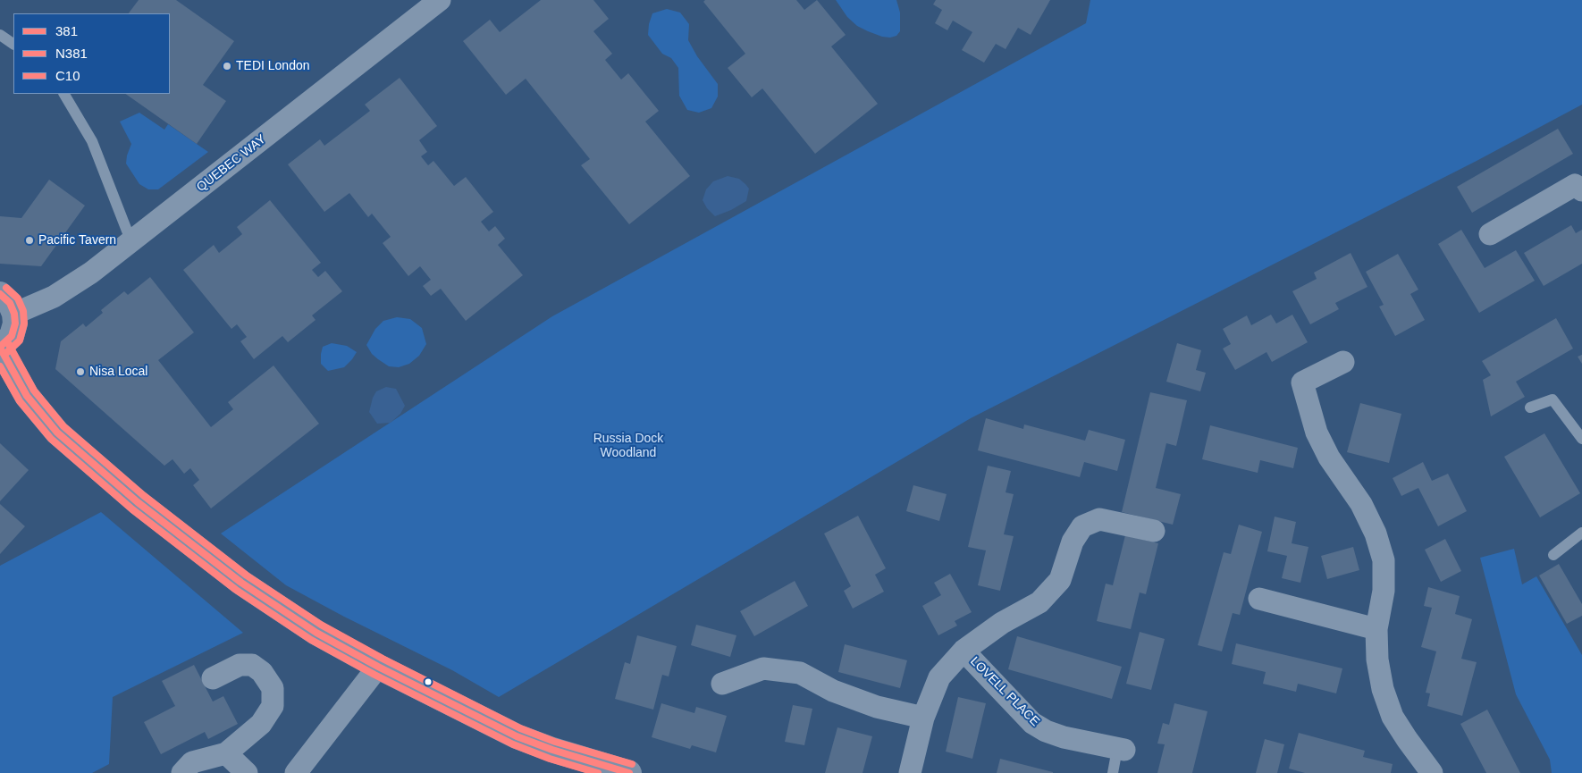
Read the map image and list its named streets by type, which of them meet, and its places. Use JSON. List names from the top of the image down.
{
  "streets": {
    "street": ["QUEBEC WAY", "LOVELL PLACE"]
  },
  "parks": ["Russia Dock Woodland"],
  "places": ["TEDI London", "Pacific Tavern", "Nisa Local"],
  "lines": ["transit line C10", "transit line 381", "transit line N381"],
  "legend": ["381", "N381", "C10"]
}
